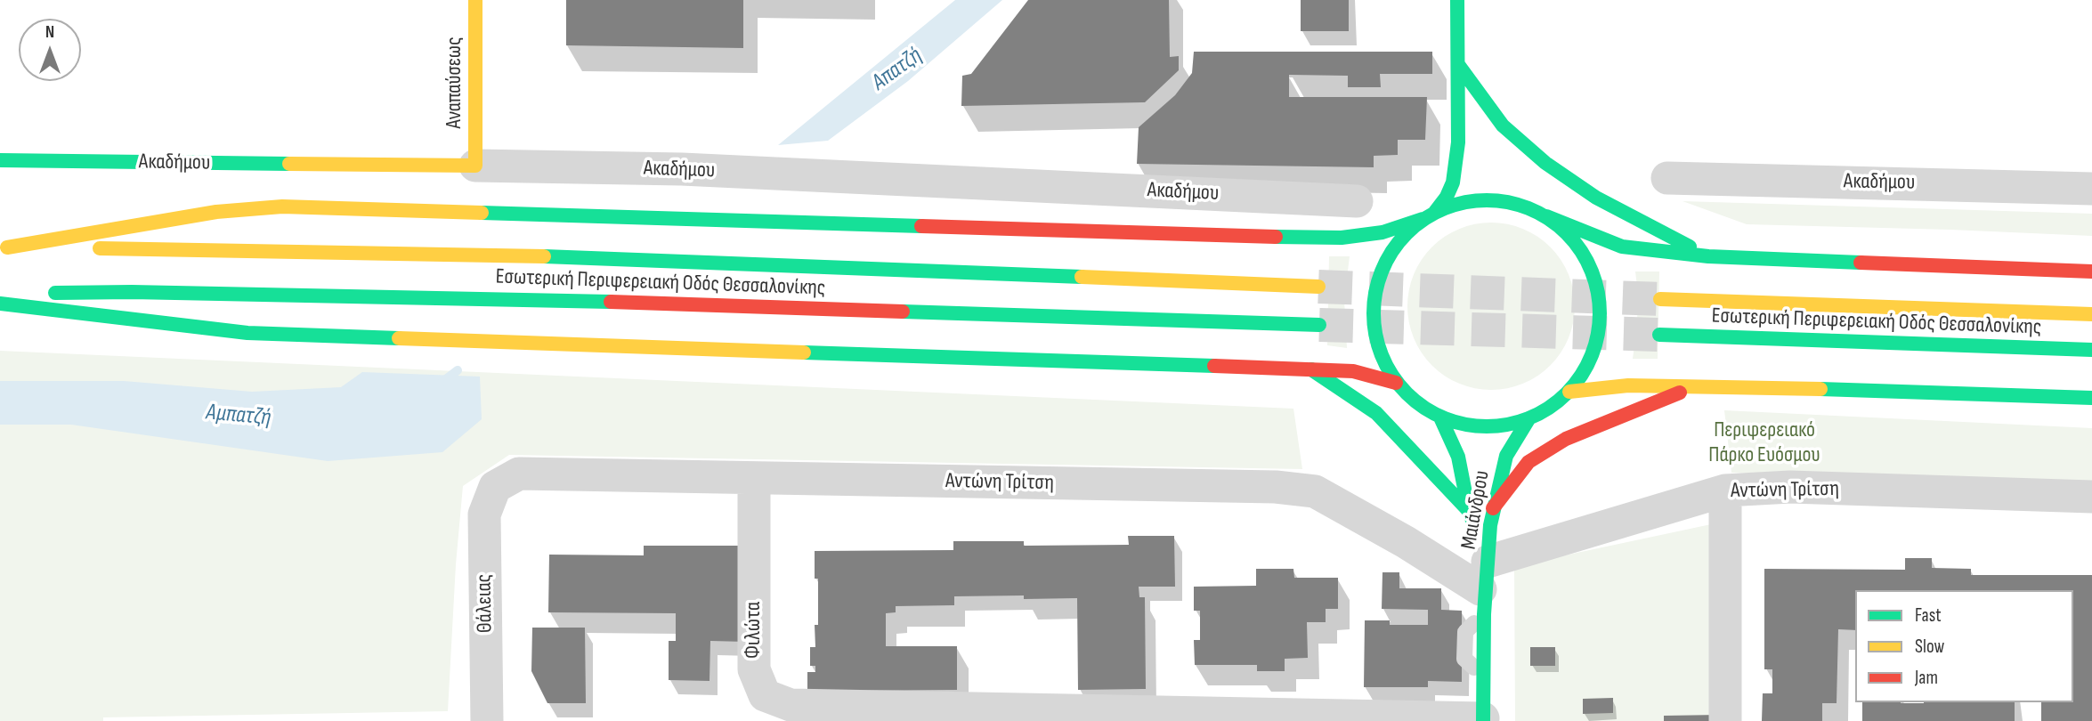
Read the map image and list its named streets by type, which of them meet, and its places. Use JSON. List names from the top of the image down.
{
  "streets": {
    "main road": [
      "Αναπαύσεως",
      "Ακαδήμου",
      "Εσωτερική Περιφερειακή Οδός Θεσσαλονίκης",
      "Μαιάνδρου"
    ],
    "street": ["Αντώνη Τρίτση", "Θάλειας", "Φιλώτα"]
  },
  "crossings": [
    ["Αναπαύσεως", "Ακαδήμου"],
    ["Αντώνη Τρίτση", "Μαιάνδρου"],
    ["Αντώνη Τρίτση", "Θάλειας"],
    ["Αντώνη Τρίτση", "Φιλώτα"],
    ["Μαιάνδρου", "Φιλώτα"]
  ],
  "water": ["Απατζή", "Αμπατζή"],
  "parks": ["Περιφερειακό Πάρκο Ευόσμου"],
  "legend": ["Fast", "Slow", "Jam"],
  "north": "top"
}
